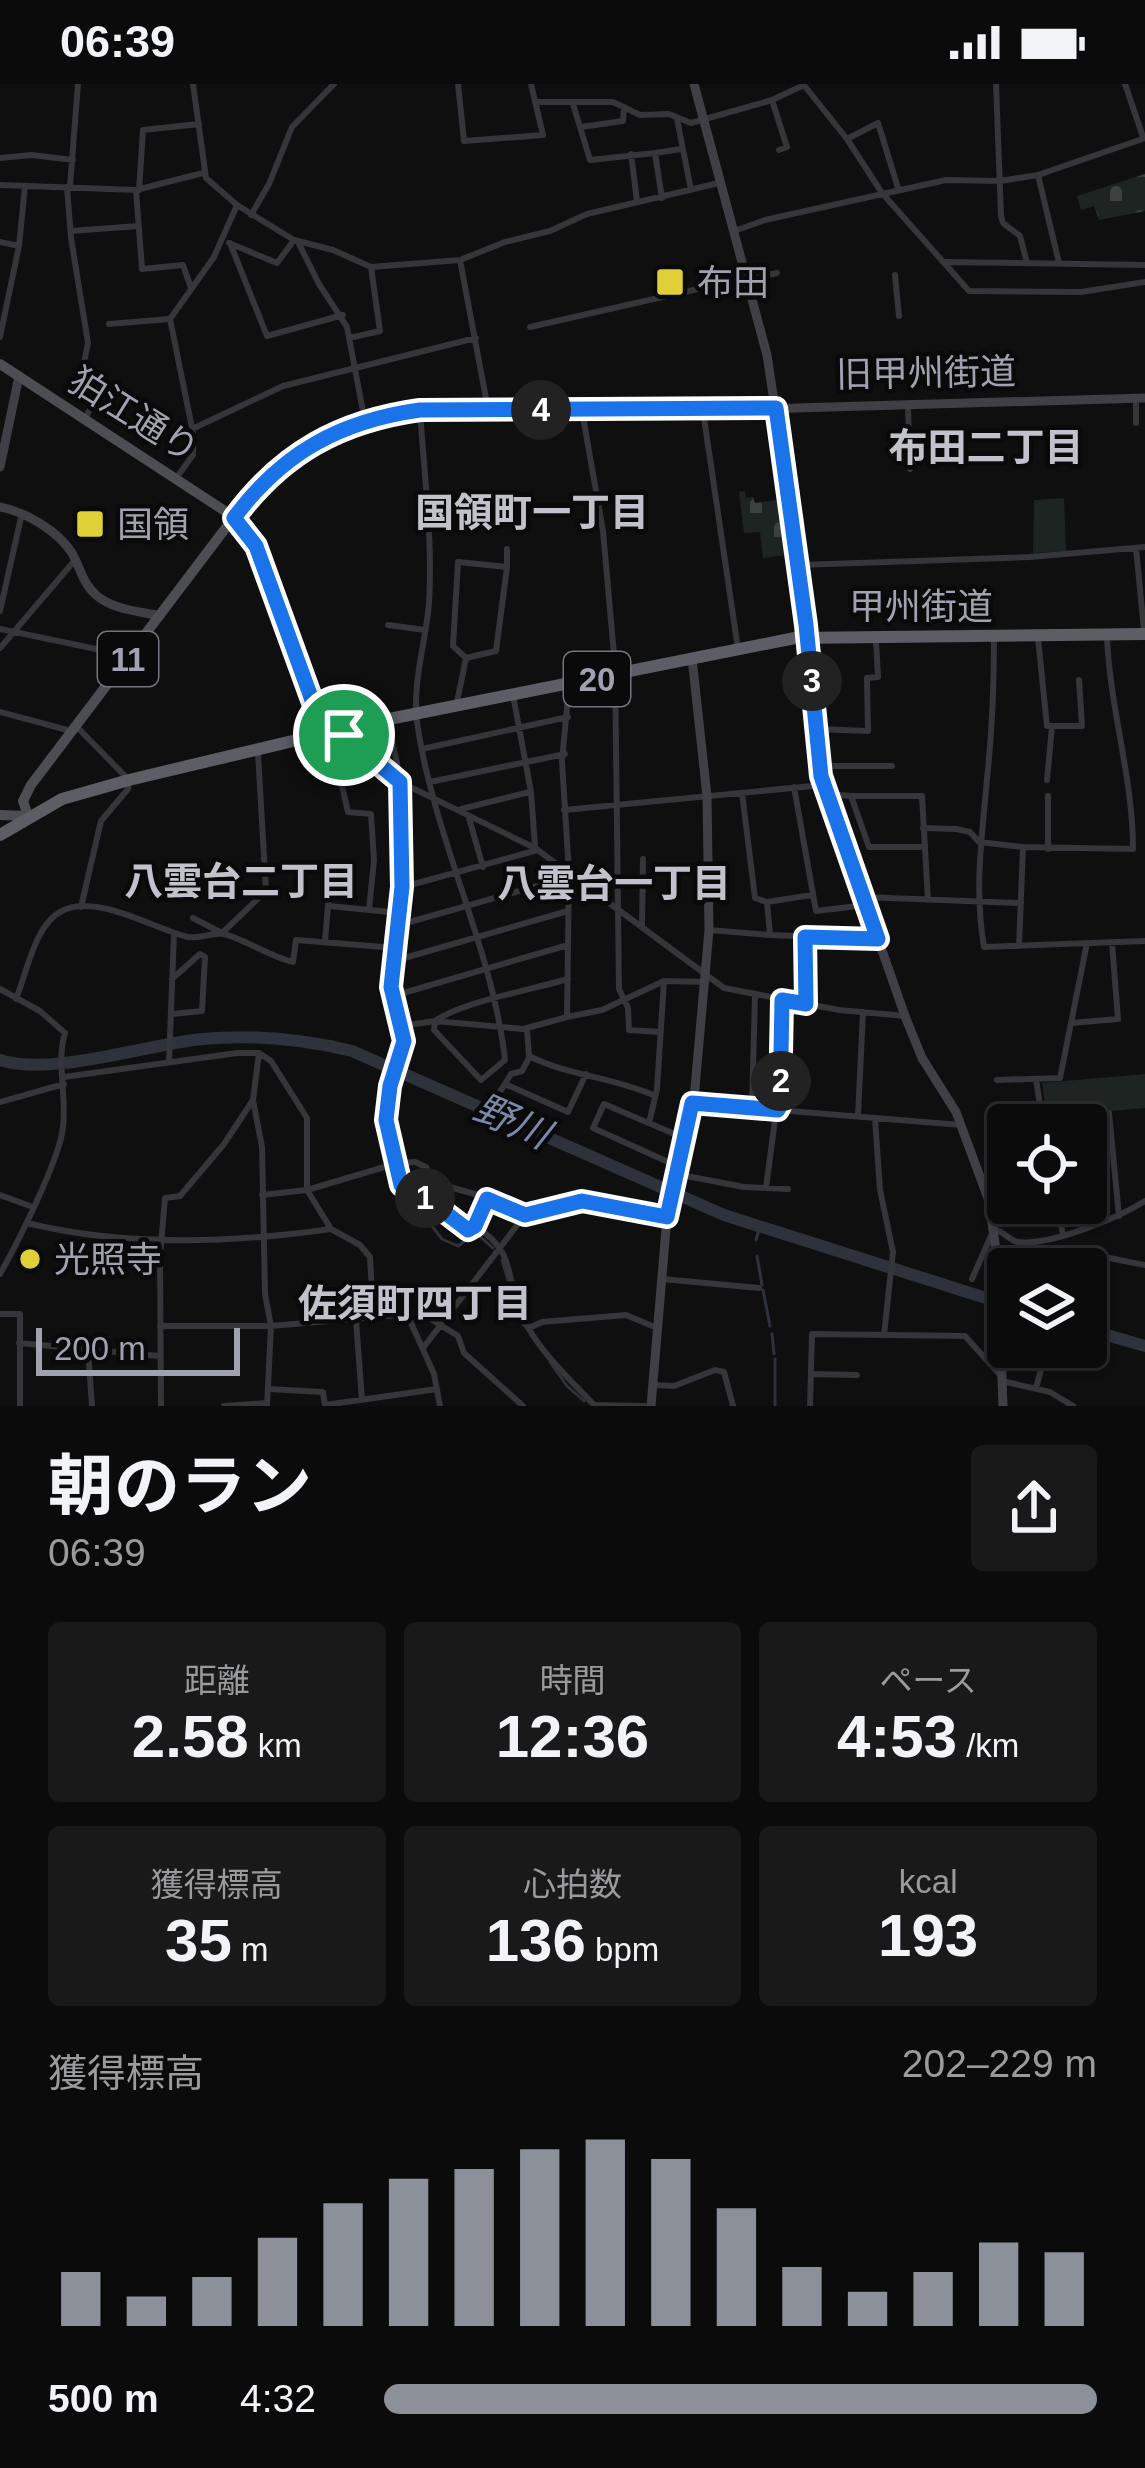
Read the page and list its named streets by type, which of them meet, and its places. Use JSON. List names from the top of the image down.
{
  "streets": {
    "highway": ["甲州街道", "20"],
    "main road": ["旧甲州街道", "狛江通り", "11"]
  },
  "crossings": [
    ["旧甲州街道", "狛江通り"],
    ["旧甲州街道", "20"],
    ["甲州街道", "20"]
  ],
  "districts": [
    "布田二丁目",
    "国領町一丁目",
    "八雲台二丁目",
    "八雲台一丁目",
    "佐須町四丁目"
  ],
  "water": ["野川"],
  "places": {
    "transit": ["布田", "国領"],
    "other": ["光照寺"]
  },
  "scale_bar": "200 m",
  "page": {
    "status": "06:39",
    "pins": [
      "4",
      "3",
      "2",
      "1"
    ],
    "scale": "200 m",
    "heading": ["朝のラン", "06:39"],
    "stats": [
      ["距離", "2.58 km"],
      ["時間", "12:36"],
      ["ペース", "4:53 /km"],
      ["獲得標高", "35 m"],
      ["心拍数", "136 bpm"],
      ["kcal", "193"]
    ],
    "chart": ["獲得標高", "202–229 m"],
    "list": [
      {
        "name": "500 m",
        "note": "4:32"
      }
    ]
  }
}
